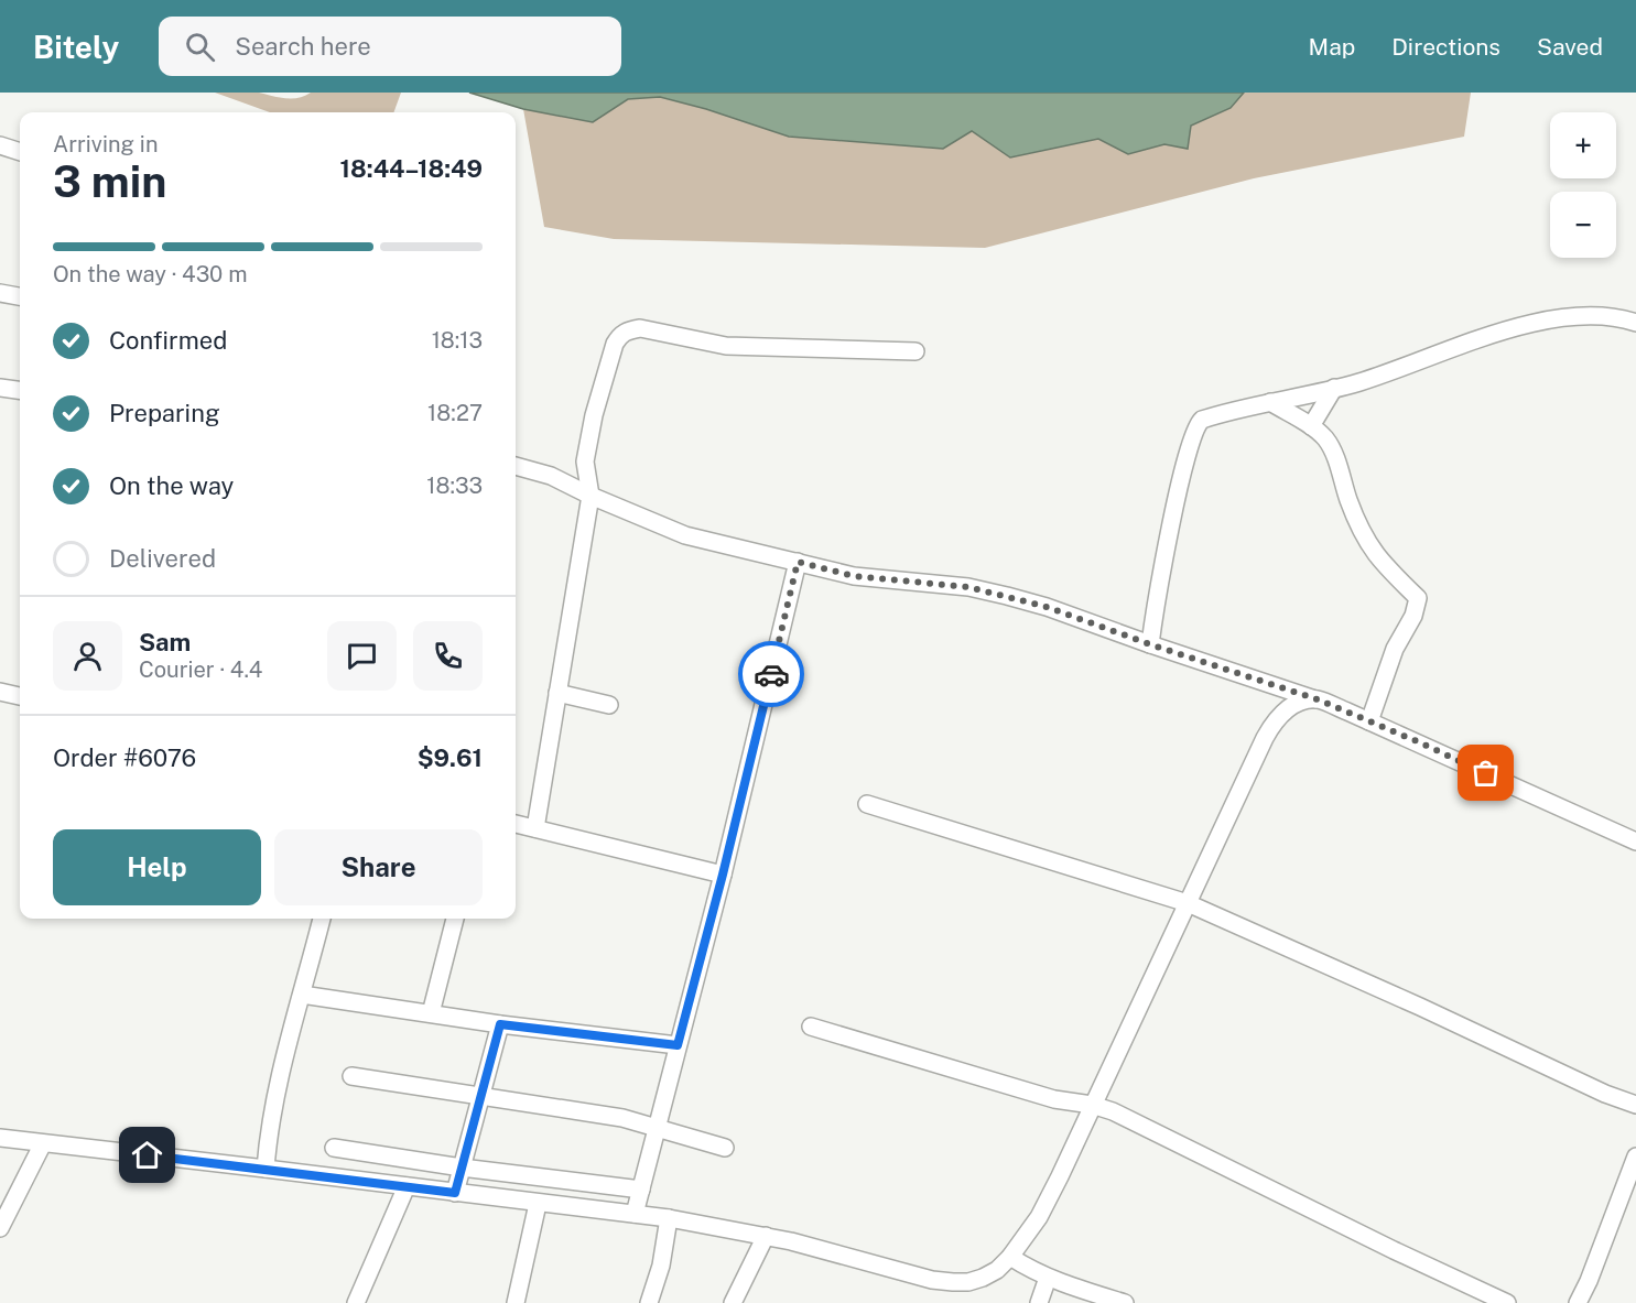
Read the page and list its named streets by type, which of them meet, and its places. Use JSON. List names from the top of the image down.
{
  "page": {
    "header": "Bitely",
    "search": "Search here",
    "nav": ["Map", "Directions", "Saved"],
    "map_buttons": ["+", "−"],
    "heading": ["3 min", "Arriving in", "18:44–18:49"],
    "panel": [
      "Sam",
      "Courier · 4.4",
      "Order #6076",
      "$9.61"
    ],
    "bar": "On the way · 430 m",
    "list": [
      ["Confirmed", "18:13"],
      ["Preparing", "18:27"],
      ["On the way", "18:33"],
      "Delivered"
    ],
    "buttons": ["Help", "Share"]
  }
}
